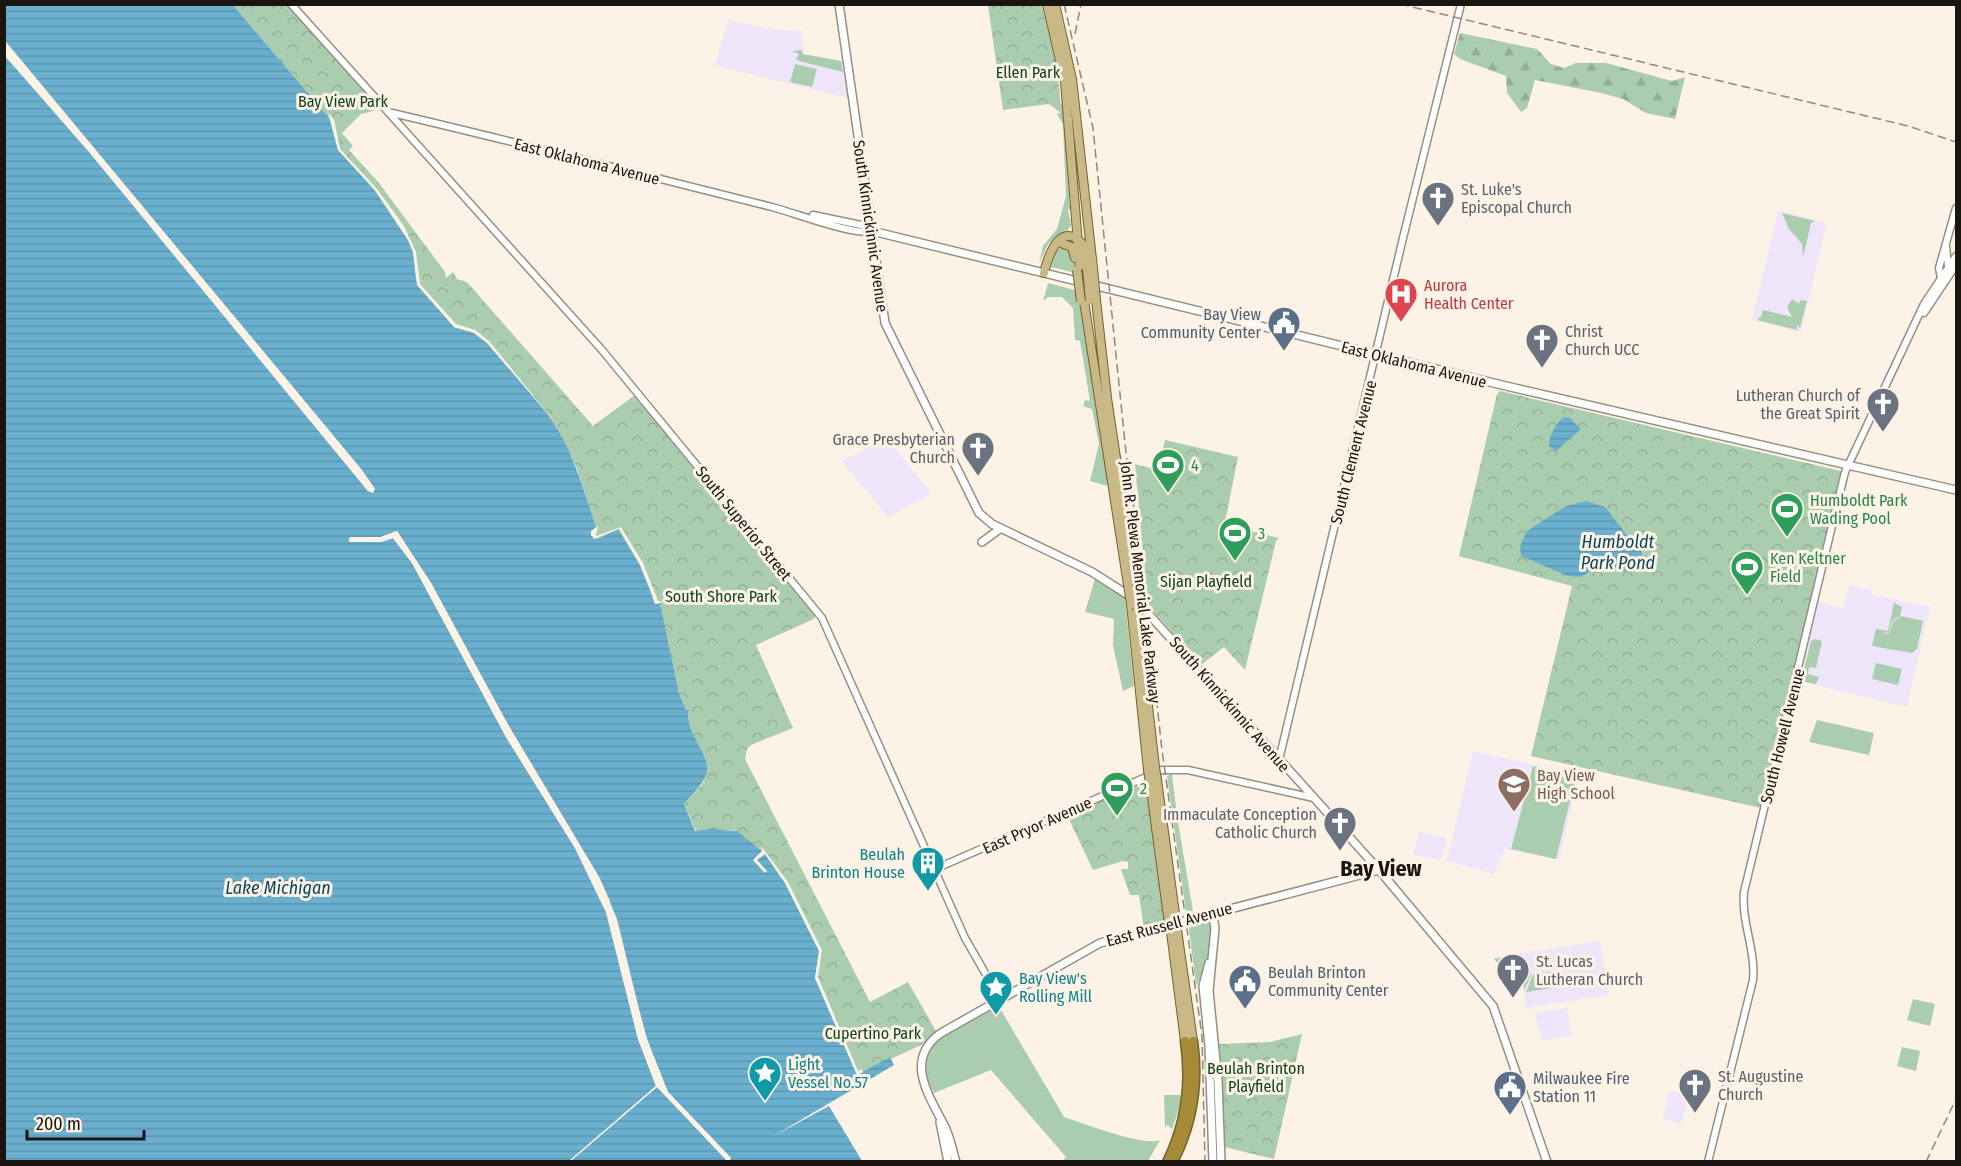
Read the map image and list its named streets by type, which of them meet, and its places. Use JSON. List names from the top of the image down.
{
  "streets": {
    "highway": ["John R. Plewa Memorial Lake Parkway"],
    "main road": ["East Oklahoma Avenue", "South Kinnickinnic Avenue", "East Russell Avenue"],
    "street": [
      "South Clement Avenue",
      "South Superior Street",
      "South Howell Avenue",
      "East Pryor Avenue"
    ]
  },
  "crossings": [
    ["East Oklahoma Avenue", "South Kinnickinnic Avenue"],
    ["East Oklahoma Avenue", "South Clement Avenue"],
    ["East Oklahoma Avenue", "South Superior Street"],
    ["East Oklahoma Avenue", "South Howell Avenue"],
    ["South Kinnickinnic Avenue", "South Clement Avenue"],
    ["South Kinnickinnic Avenue", "East Pryor Avenue"],
    ["South Kinnickinnic Avenue", "East Russell Avenue"],
    ["South Superior Street", "East Pryor Avenue"],
    ["South Superior Street", "East Russell Avenue"]
  ],
  "districts": ["Bay View"],
  "water": ["Humboldt Park Pond", "Lake Michigan"],
  "parks": [
    "Ellen Park",
    "Bay View Park",
    "Sijan Playfield",
    "South Shore Park",
    "Cupertino Park",
    "Beulah Brinton Playfield"
  ],
  "places": {
    "church": [
      "St. Luke's Episcopal Church",
      "Christ Church UCC",
      "Lutheran Church of the Great Spirit",
      "Grace Presbyterian Church",
      "Immaculate Conception Catholic Church",
      "St. Lucas Lutheran Church",
      "St. Augustine Church"
    ],
    "hospital": ["Aurora Health Center"],
    "public building": ["Bay View Community Center", "Beulah Brinton Community Center", "Milwaukee Fire Station 11"],
    "sports": [
      "4",
      "Humboldt Park Wading Pool",
      "3",
      "Ken Keltner Field",
      "2"
    ],
    "school or university": ["Bay View High School"],
    "building": ["Beulah Brinton House"],
    "place": ["Bay View's Rolling Mill", "Light Vessel No.57"]
  },
  "scale_bar": "200 m"
}
